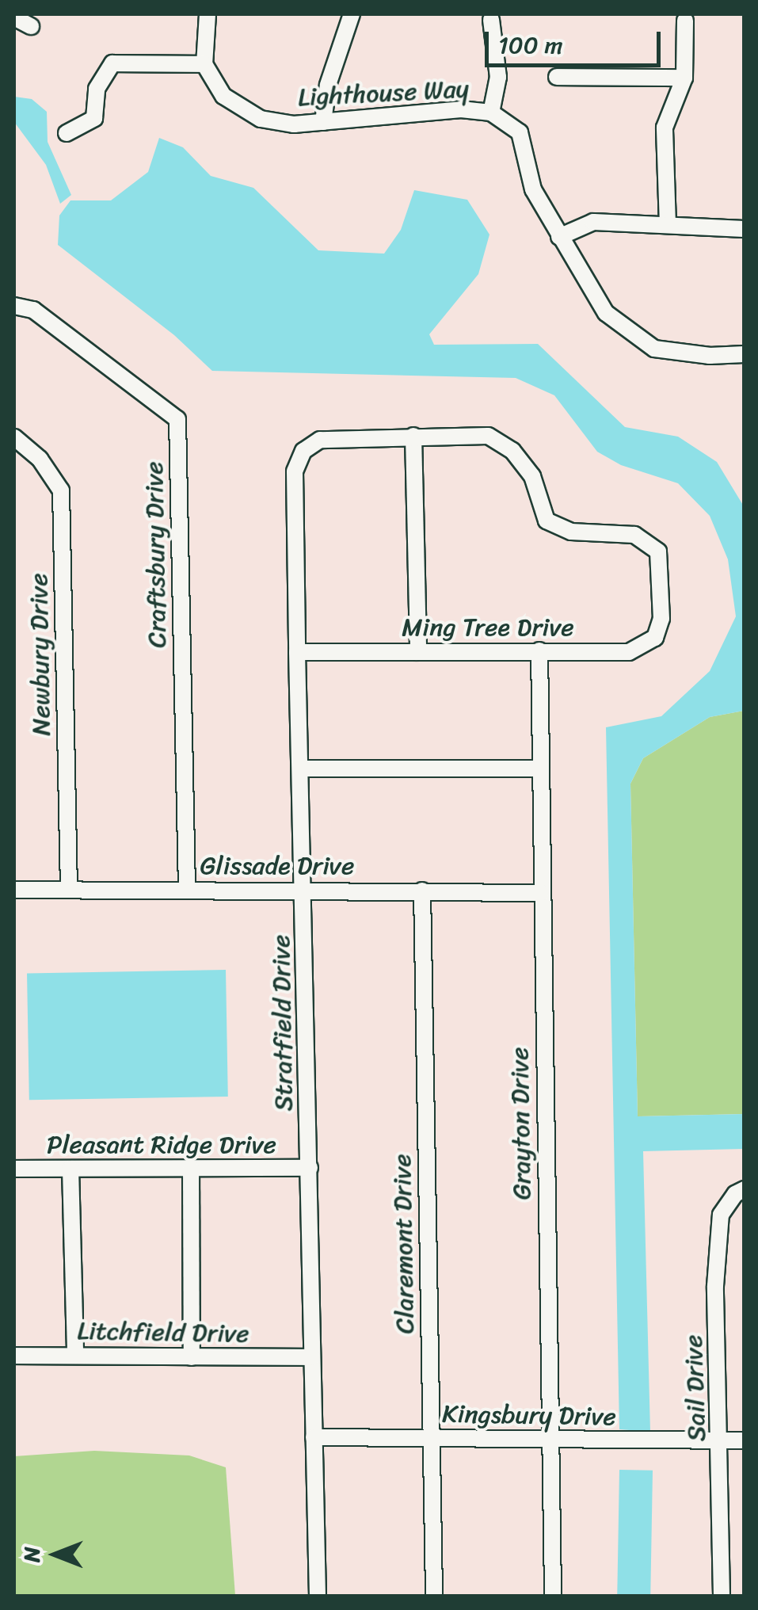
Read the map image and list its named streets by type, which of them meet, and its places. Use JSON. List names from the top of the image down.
{
  "streets": {
    "street": [
      "Lighthouse Way",
      "Craftsbury Drive",
      "Ming Tree Drive",
      "Newbury Drive",
      "Glissade Drive",
      "Stratfield Drive",
      "Grayton Drive",
      "Pleasant Ridge Drive",
      "Claremont Drive",
      "Litchfield Drive",
      "Sail Drive",
      "Kingsbury Drive"
    ]
  },
  "crossings": [
    ["Craftsbury Drive", "Glissade Drive"],
    ["Ming Tree Drive", "Stratfield Drive"],
    ["Ming Tree Drive", "Grayton Drive"],
    ["Newbury Drive", "Glissade Drive"],
    ["Glissade Drive", "Stratfield Drive"],
    ["Glissade Drive", "Grayton Drive"],
    ["Glissade Drive", "Claremont Drive"],
    ["Stratfield Drive", "Pleasant Ridge Drive"],
    ["Stratfield Drive", "Litchfield Drive"],
    ["Stratfield Drive", "Kingsbury Drive"],
    ["Grayton Drive", "Kingsbury Drive"],
    ["Claremont Drive", "Kingsbury Drive"],
    ["Sail Drive", "Kingsbury Drive"]
  ],
  "scale_bar": "100 m",
  "north": "left"
}
